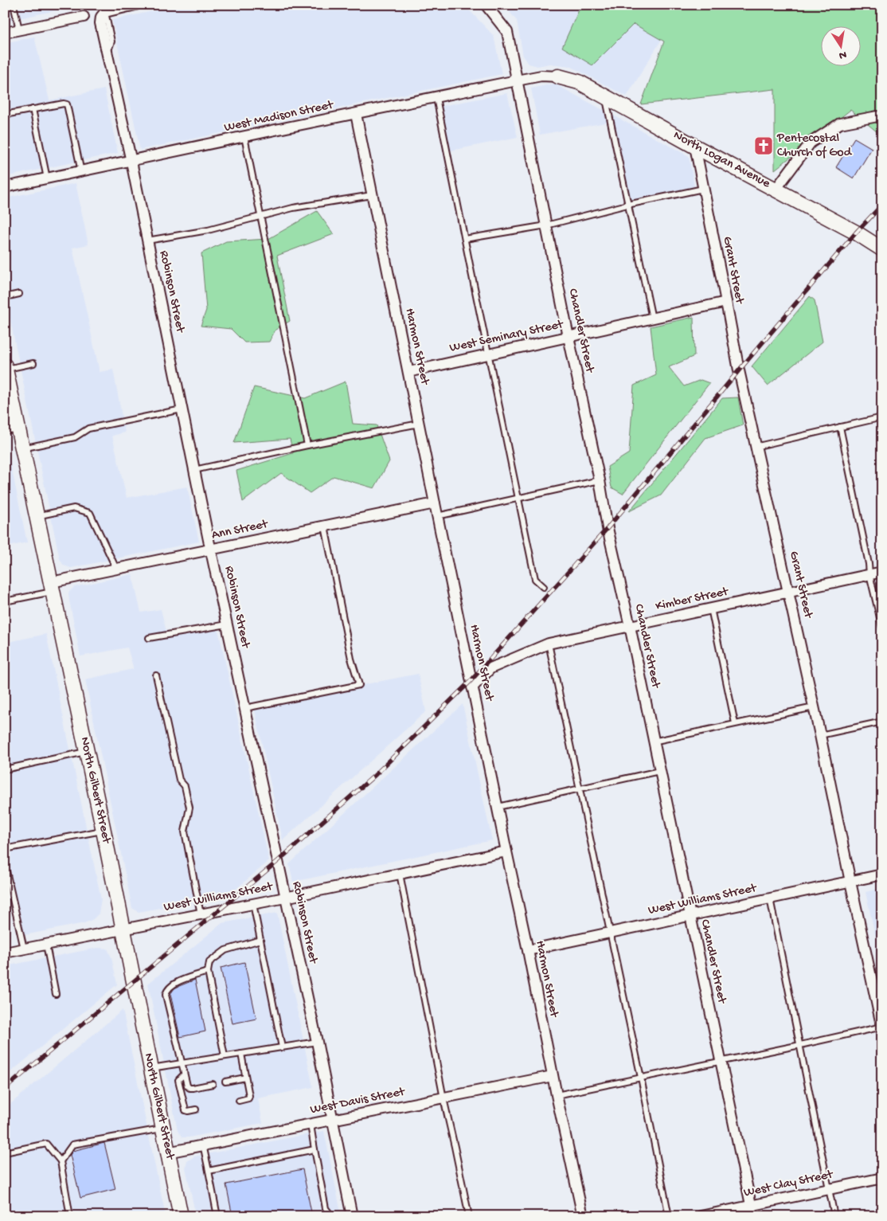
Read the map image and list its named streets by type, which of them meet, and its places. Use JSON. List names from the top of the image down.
{
  "streets": {
    "main road": ["North Logan Avenue", "North Gilbert Street"],
    "street": [
      "West Madison Street",
      "Grant Street",
      "Robinson Street",
      "Chandler Street",
      "West Seminary Street",
      "Harmon Street",
      "Ann Street",
      "Kimber Street",
      "West Williams Street",
      "West Davis Street",
      "West Clay Street"
    ]
  },
  "crossings": [
    ["West Madison Street", "North Logan Avenue"],
    ["West Madison Street", "Robinson Street"],
    ["West Madison Street", "Chandler Street"],
    ["West Madison Street", "Harmon Street"],
    ["North Logan Avenue", "Grant Street"],
    ["Grant Street", "West Seminary Street"],
    ["Grant Street", "Kimber Street"],
    ["Grant Street", "West Williams Street"],
    ["Robinson Street", "Ann Street"],
    ["Robinson Street", "West Williams Street"],
    ["Robinson Street", "West Davis Street"],
    ["Chandler Street", "West Seminary Street"],
    ["Chandler Street", "Kimber Street"],
    ["Chandler Street", "West Williams Street"],
    ["Chandler Street", "West Clay Street"],
    ["West Seminary Street", "Harmon Street"],
    ["Harmon Street", "Ann Street"],
    ["Harmon Street", "Kimber Street"],
    ["Harmon Street", "West Williams Street"],
    ["Harmon Street", "West Davis Street"],
    ["Ann Street", "North Gilbert Street"],
    ["North Gilbert Street", "West Williams Street"],
    ["North Gilbert Street", "West Davis Street"]
  ],
  "places": {
    "church": ["Pentecostal Church of God"]
  },
  "north": "bottom"
}
